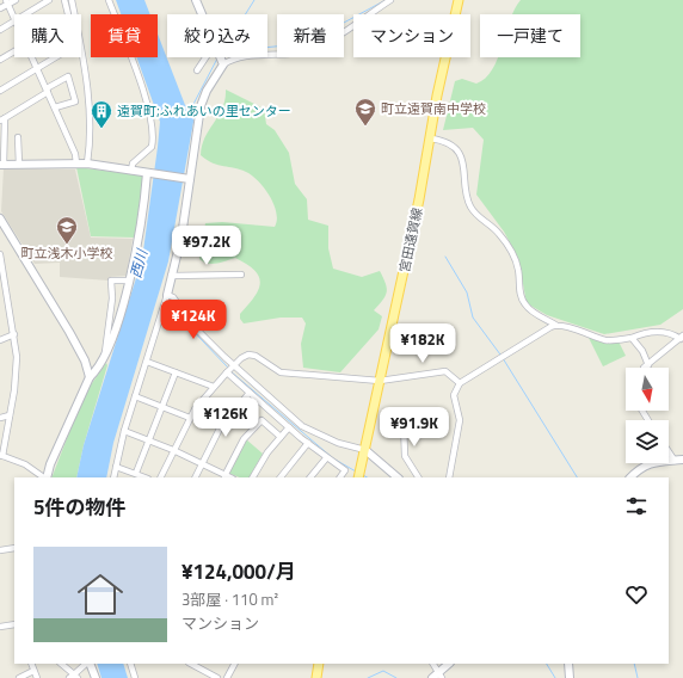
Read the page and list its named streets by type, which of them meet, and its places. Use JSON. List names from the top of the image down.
{
  "streets": {
    "main road": ["宮田遠賀線"]
  },
  "water": ["西川"],
  "places": {
    "school or university": ["町立遠賀南中学校", "町立浅木小学校"],
    "building": ["遠賀町;ふれあいの里センター"]
  },
  "north": "bottom",
  "page": {
    "chip": [
      "購入",
      "賃貸",
      "絞り込み",
      "新着",
      "マンション",
      "一戸建て"
    ],
    "price": [
      "¥97.2K",
      "¥124K",
      "¥182K",
      "¥126K",
      "¥91.9K"
    ],
    "heading": "5件の物件",
    "list": [
      {
        "name": "¥124,000/月",
        "note": "3部屋 · 110 m² · マンション"
      }
    ]
  }
}
